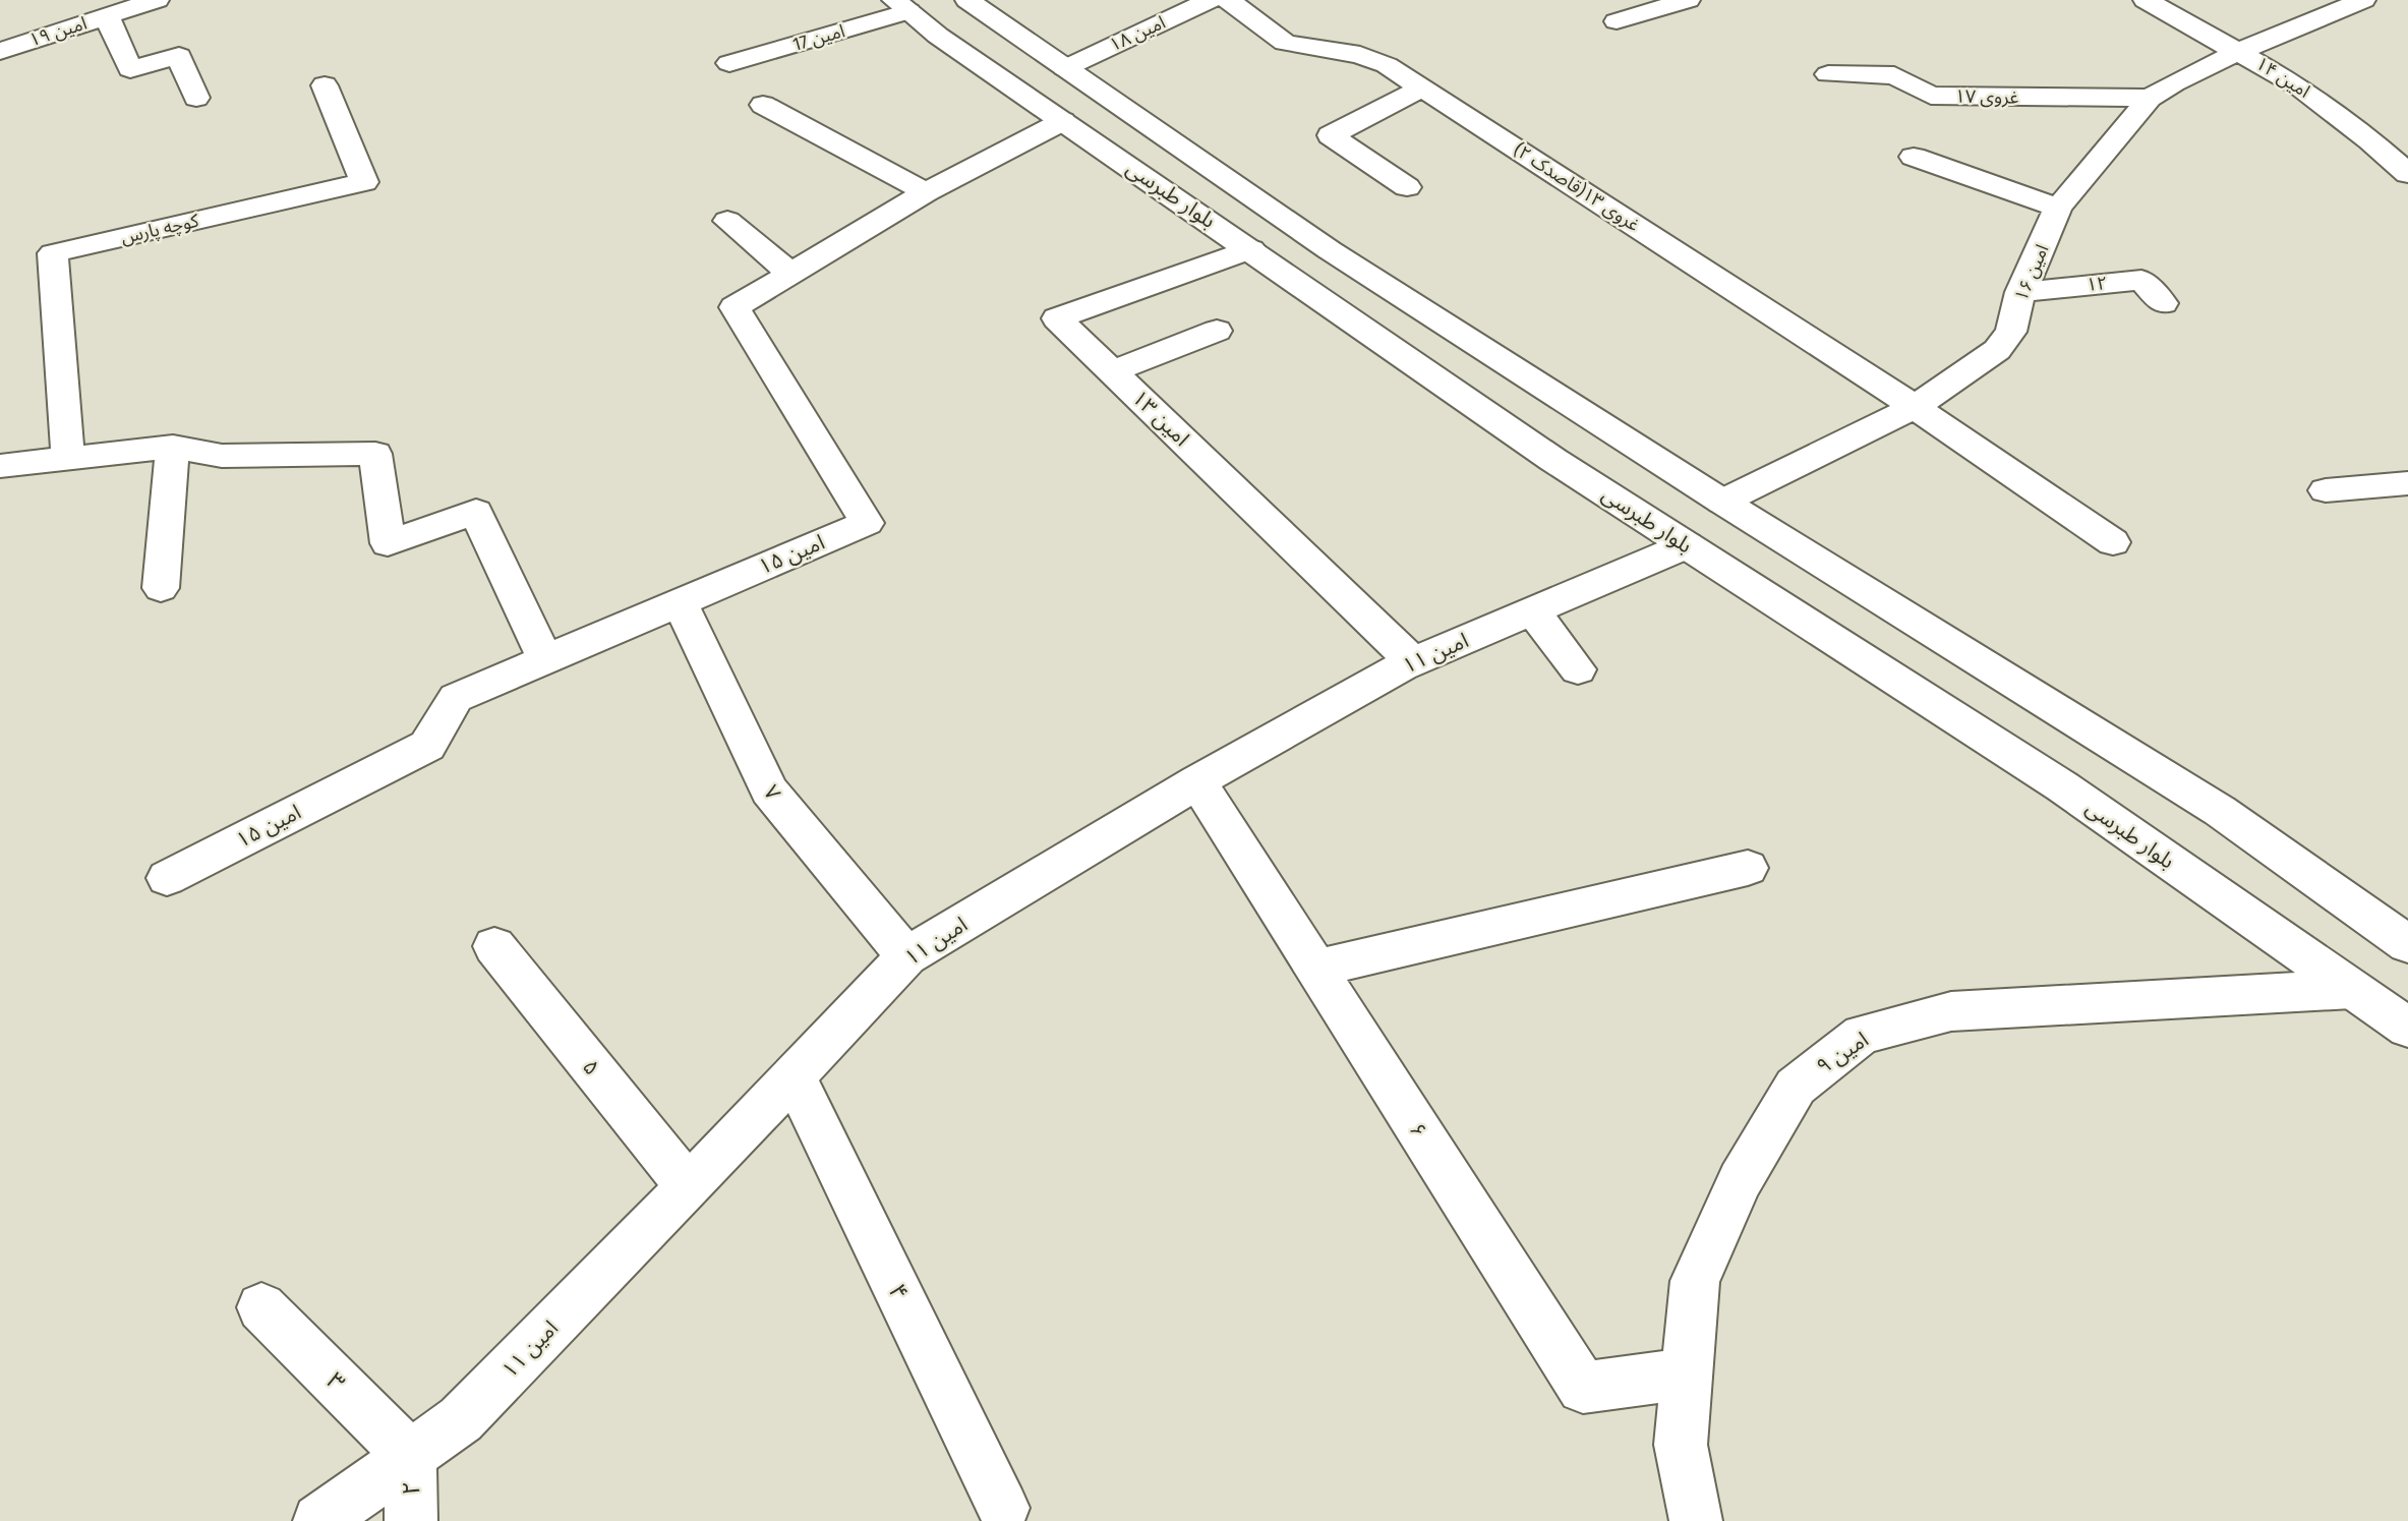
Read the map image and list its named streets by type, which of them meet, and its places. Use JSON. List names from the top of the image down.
{
  "streets": {
    "street": [
      "امین ۱۹",
      "امین ۱۸",
      "امین 17",
      "امین ۱۴",
      "غروی ۱۷",
      "غروی ۱۳(قاصدک ۲)",
      "بلوار طبرسی",
      "کوچه پارس",
      "امین ۱۶",
      "۱۲",
      "امین ۱۳",
      "امین ۱۵",
      "امین ۱۱",
      "۷",
      "امین ۹",
      "۵",
      "۶",
      "۴",
      "۳",
      "۲"
    ]
  },
  "crossings": [
    ["امین ۱۸", "بلوار طبرسی"],
    ["امین 17", "بلوار طبرسی"],
    ["امین ۱۴", "امین ۱۶"],
    ["غروی ۱۷", "امین ۱۶"],
    ["غروی ۱۳(قاصدک ۲)", "امین ۱۶"],
    ["بلوار طبرسی", "امین ۱۶"],
    ["بلوار طبرسی", "امین ۱۳"],
    ["بلوار طبرسی", "امین ۱۵"],
    ["بلوار طبرسی", "امین ۱۱"],
    ["بلوار طبرسی", "امین ۹"],
    ["امین ۱۶", "۱۲"],
    ["امین ۱۳", "امین ۱۱"],
    ["امین ۱۵", "۷"],
    ["امین ۱۱", "۷"],
    ["امین ۱۱", "۵"],
    ["امین ۱۱", "۶"],
    ["امین ۱۱", "۴"],
    ["امین ۱۱", "۳"],
    ["امین ۱۱", "۲"],
    ["امین ۹", "۶"],
    ["۳", "۲"]
  ]
}
